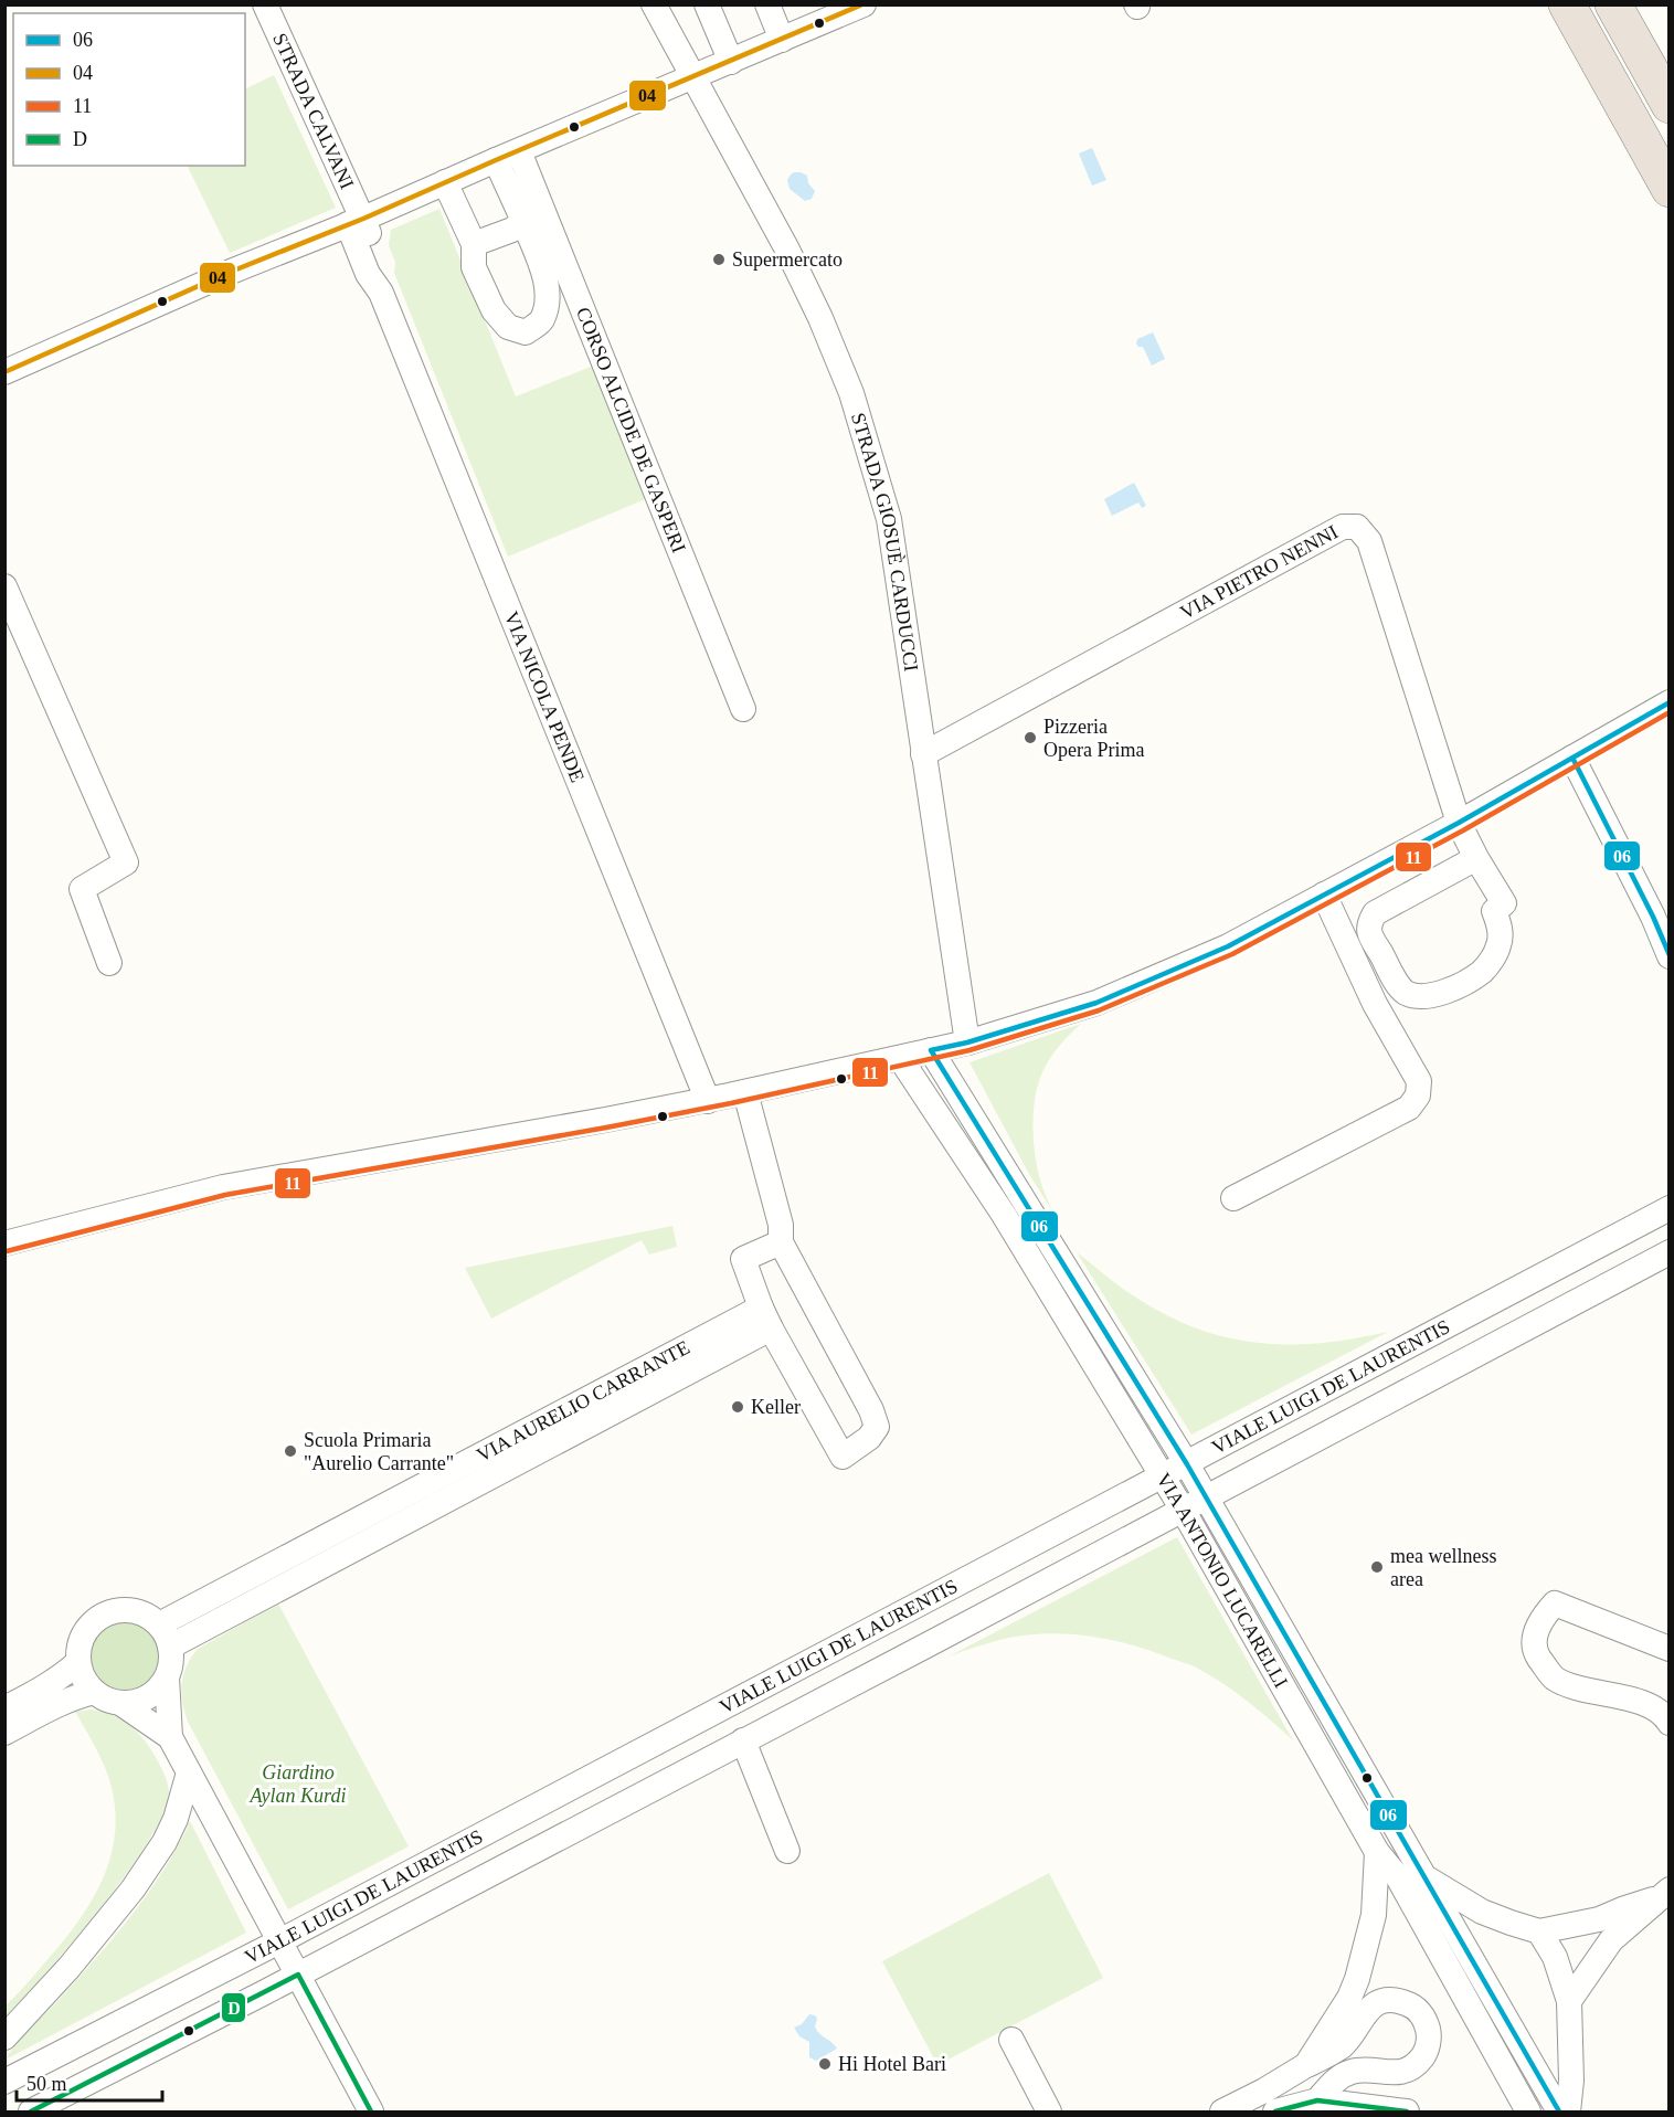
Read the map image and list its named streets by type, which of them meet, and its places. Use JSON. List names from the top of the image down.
{
  "streets": {
    "street": [
      "STRADA CALVANI",
      "CORSO ALCIDE DE GASPERI",
      "STRADA GIOSUÈ CARDUCCI",
      "VIA PIETRO NENNI",
      "VIA NICOLA PENDE",
      "VIALE LUIGI DE LAURENTIS",
      "VIA AURELIO CARRANTE",
      "VIA ANTONIO LUCARELLI"
    ]
  },
  "crossings": [
    ["STRADA CALVANI", "VIA NICOLA PENDE"],
    ["STRADA GIOSUÈ CARDUCCI", "VIA PIETRO NENNI"],
    ["VIALE LUIGI DE LAURENTIS", "VIA ANTONIO LUCARELLI"]
  ],
  "parks": ["Giardino Aylan Kurdi"],
  "places": [
    "Supermercato",
    "Pizzeria Opera Prima",
    "Keller",
    "Scuola Primaria \"Aurelio Carrante\"",
    "mea wellness area",
    "Hi Hotel Bari"
  ],
  "lines": [
    "transit line 04",
    "transit line 06",
    "transit line 11",
    "transit line D"
  ],
  "legend": [
    "06",
    "04",
    "11",
    "D"
  ],
  "scale_bar": "50 m"
}
